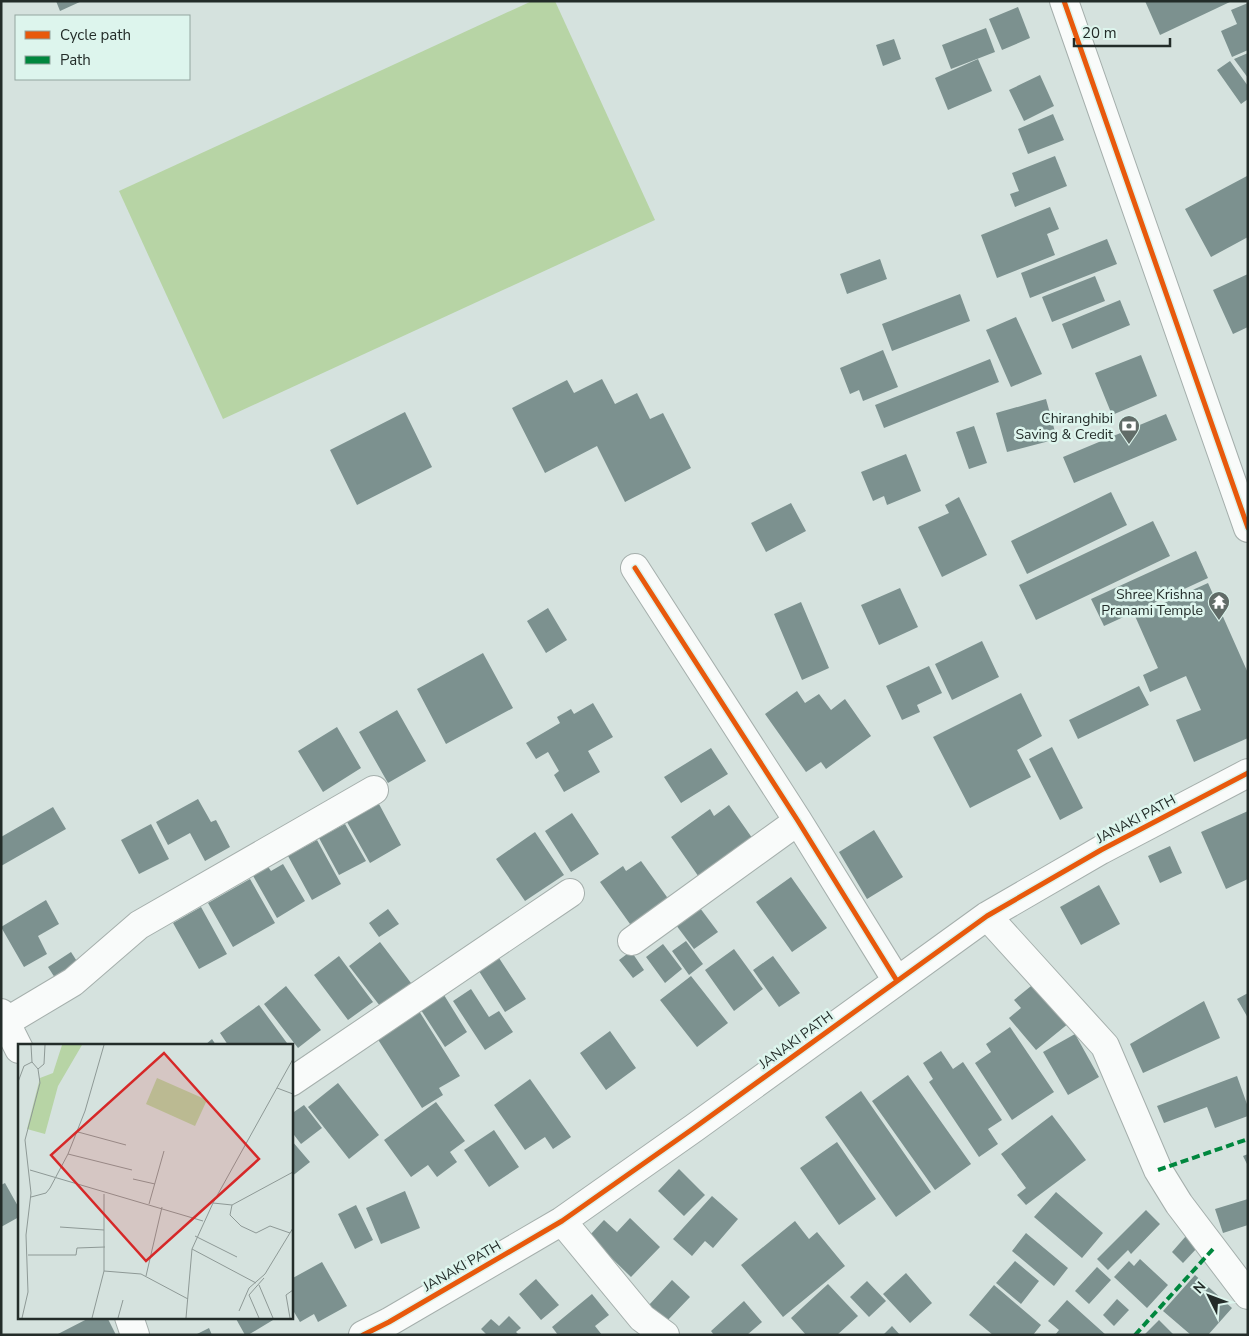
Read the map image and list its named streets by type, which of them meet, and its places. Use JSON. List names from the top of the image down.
{
  "streets": {
    "street": ["JANAKI PATH"]
  },
  "places": {
    "bank": ["Chiranghibi Saving & Credit"],
    "temple": ["Shree Krishna Pranami Temple"]
  },
  "legend": ["Cycle path", "Path"],
  "scale_bar": "20 m",
  "north": "top left"
}
